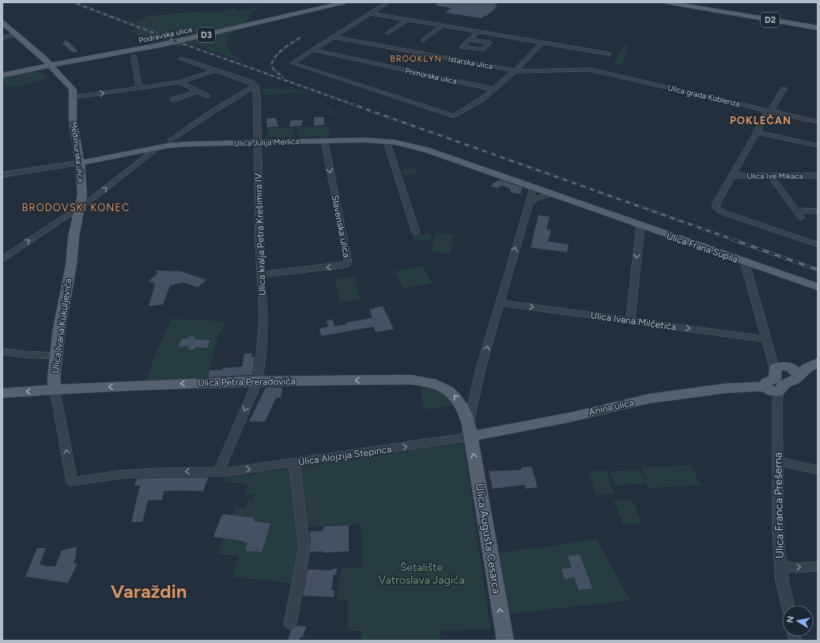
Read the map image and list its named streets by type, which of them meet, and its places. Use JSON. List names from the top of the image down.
{
  "streets": {
    "main road": [
      "D2",
      "Podravska ulica",
      "D3",
      "Ulica Julija Merlića",
      "Međimurska ulica",
      "Ulica Frana Supila",
      "Ulica Ivana Kukuljevića",
      "Ulica Petra Preradovića",
      "Anina ulica",
      "Ulica Augusta Cesarca"
    ],
    "street": [
      "Istarska ulica",
      "Primorska ulica",
      "Ulica grada Koblenza",
      "Ulica Ive Mikaca",
      "Slavenska ulica",
      "Ulica kralja Petra Krešimira IV.",
      "Ulica Ivana Milčetića",
      "Ulica Alojzija Stepinca",
      "Ulica Franca Prešerna"
    ]
  },
  "crossings": [
    ["Podravska ulica", "D3"],
    ["D3", "Međimurska ulica"],
    ["Istarska ulica", "Ulica grada Koblenza"],
    ["Ulica Julija Merlića", "Međimurska ulica"],
    ["Ulica Julija Merlića", "Slavenska ulica"],
    ["Ulica Julija Merlića", "Ulica kralja Petra Krešimira IV."],
    ["Ulica Julija Merlića", "Ulica Frana Supila"],
    ["Ulica Julija Merlića", "Ulica Augusta Cesarca"],
    ["Međimurska ulica", "Ulica Ivana Kukuljevića"],
    ["Slavenska ulica", "Ulica kralja Petra Krešimira IV."],
    ["Ulica kralja Petra Krešimira IV.", "Ulica Petra Preradovića"],
    ["Ulica kralja Petra Krešimira IV.", "Ulica Alojzija Stepinca"],
    ["Ulica Frana Supila", "Ulica Augusta Cesarca"],
    ["Ulica Ivana Milčetića", "Ulica Augusta Cesarca"],
    ["Ulica Ivana Kukuljevića", "Ulica Petra Preradovića"],
    ["Ulica Ivana Kukuljevića", "Ulica Alojzija Stepinca"],
    ["Ulica Petra Preradovića", "Anina ulica"],
    ["Ulica Petra Preradovića", "Ulica Alojzija Stepinca"],
    ["Ulica Petra Preradovića", "Ulica Augusta Cesarca"],
    ["Anina ulica", "Ulica Alojzija Stepinca"],
    ["Anina ulica", "Ulica Franca Prešerna"],
    ["Anina ulica", "Ulica Augusta Cesarca"],
    ["Ulica Alojzija Stepinca", "Ulica Augusta Cesarca"]
  ],
  "one_way": ["Ulica Ivana Milčetića", "Ulica Petra Preradovića", "Ulica Augusta Cesarca"],
  "districts": [
    "BROOKLYN",
    "POKLEČAN",
    "BRODOVSKI KONEC",
    "Varaždin"
  ],
  "parks": ["Šetalište Vatroslava Jagića"],
  "north": "left"
}
